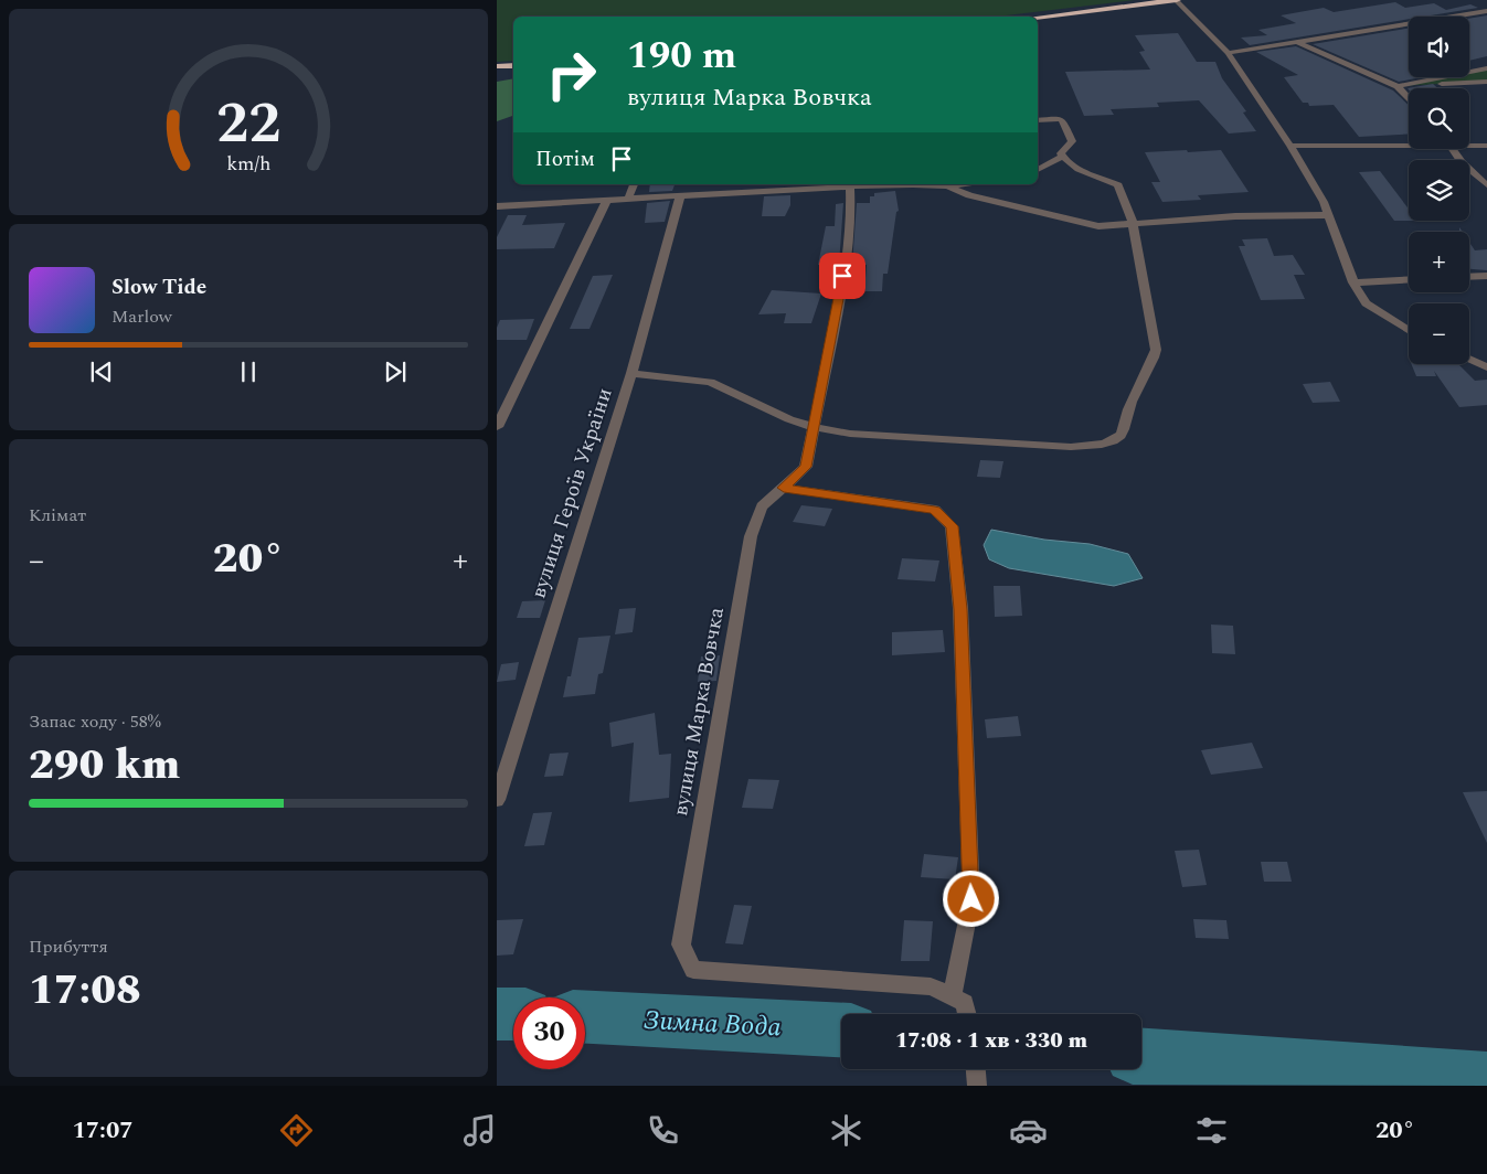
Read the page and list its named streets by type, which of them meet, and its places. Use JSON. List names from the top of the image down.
{
  "streets": {
    "street": ["вулиця Героїв України", "вулиця Марка Вовчка"]
  },
  "water": ["Зимна Вода"],
  "page": {
    "map_buttons": ["+", "−"],
    "turn": ["190 m", "вулиця Марка Вовчка"],
    "then": "Потім",
    "song": ["Slow Tide", "Marlow"],
    "tile": [
      "Клімат",
      ["Запас ходу · 58%", "290 km"],
      ["Прибуття", "17:08"]
    ],
    "heat": ["−", "20°", "+"],
    "limit": "30",
    "trip": "17:08 · 1 хв · 330 m",
    "tabs": ["17:07", "20°"],
    "gauge": ["22", "km/h"]
  }
}
